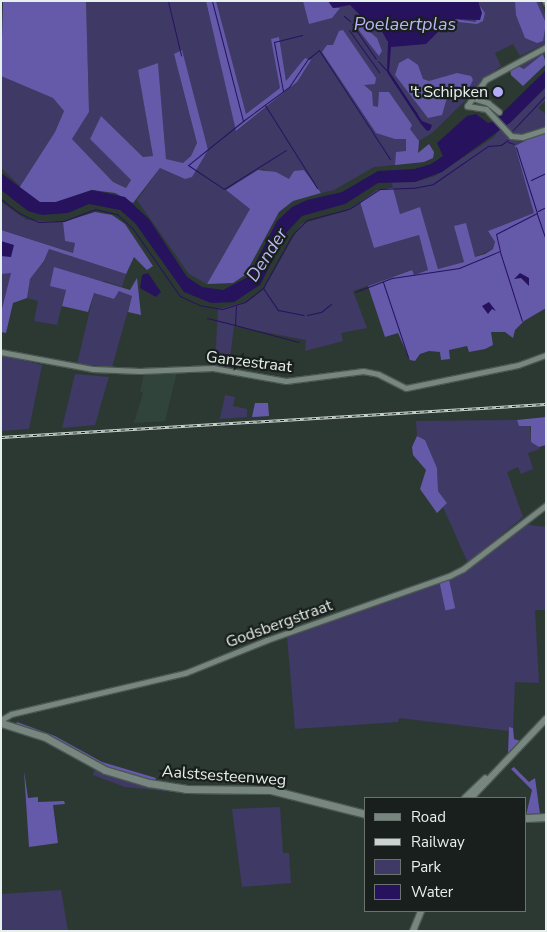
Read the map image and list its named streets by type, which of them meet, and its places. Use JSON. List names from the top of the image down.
{
  "streets": {
    "main road": ["Aalstsesteenweg"],
    "street": ["Ganzestraat", "Godsbergstraat"]
  },
  "crossings": [
    ["Godsbergstraat", "Aalstsesteenweg"]
  ],
  "water": ["Poelaertplas", "Dender"],
  "places": ["'t Schipken"],
  "legend": [
    "Road",
    "Railway",
    "Park",
    "Water"
  ]
}
